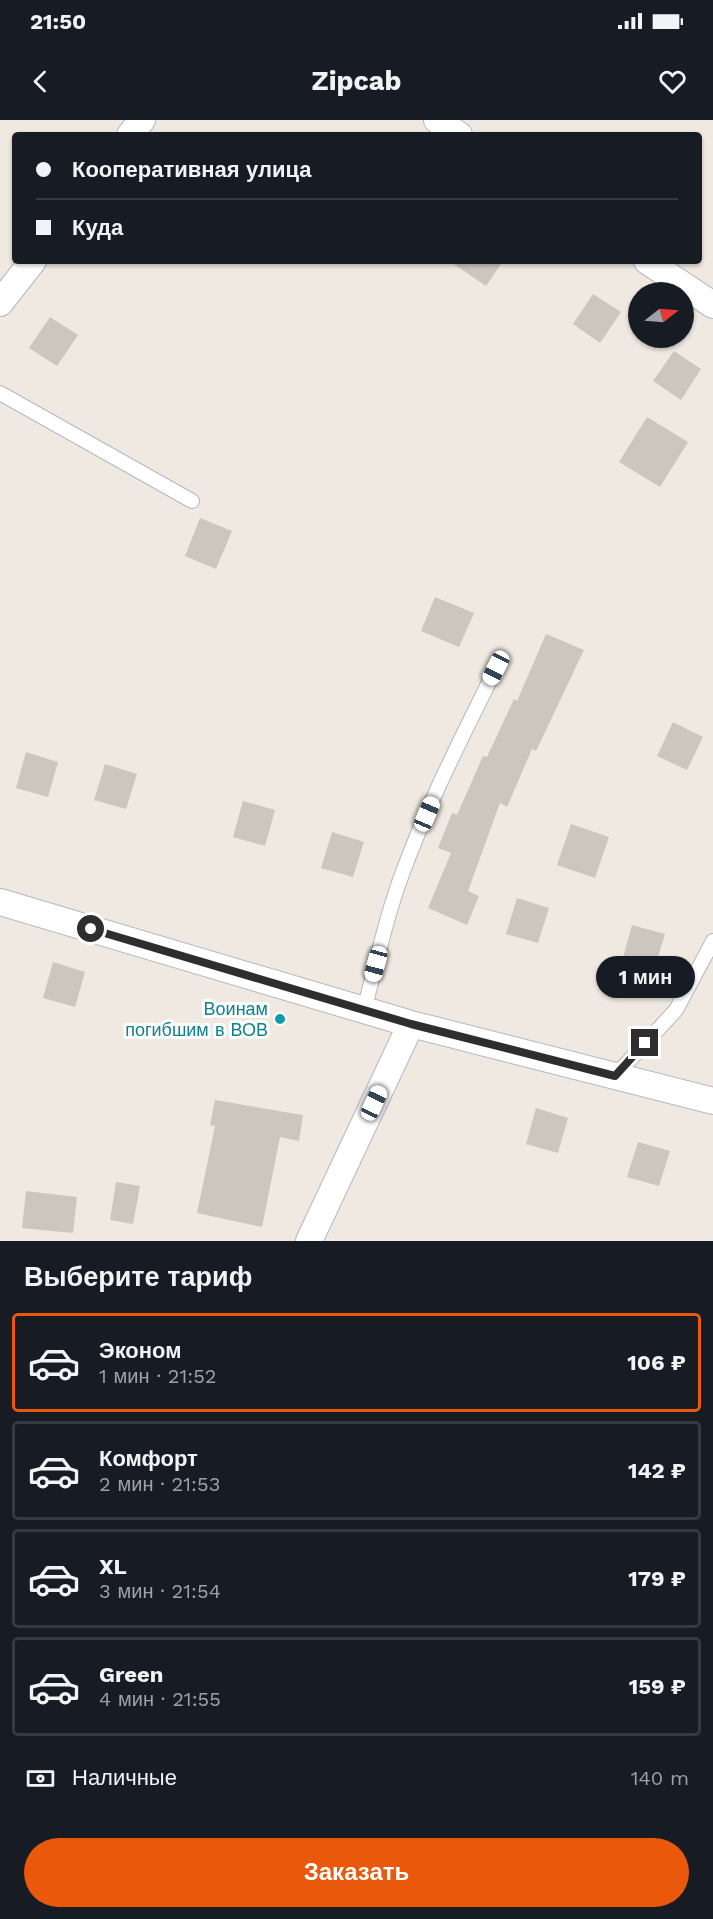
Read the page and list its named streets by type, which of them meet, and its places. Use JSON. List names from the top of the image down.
{
  "places": ["Воинам погибшим в ВОВ"],
  "north": "right",
  "page": {
    "status": "21:50",
    "header": "Zipcab",
    "banner": ["Кооперативная улица", "Куда"],
    "bubble": "1 мин",
    "heading": "Выберите тариф",
    "list": [
      {
        "name": "Эконом",
        "note": "1 мин · 21:52",
        "value": "106 ₽"
      },
      {
        "name": "Комфорт",
        "note": "2 мин · 21:53",
        "value": "142 ₽"
      },
      {
        "name": "XL",
        "note": "3 мин · 21:54",
        "value": "179 ₽"
      },
      {
        "name": "Green",
        "note": "4 мин · 21:55",
        "value": "159 ₽"
      }
    ],
    "pay": ["Наличные", "140 m"],
    "buttons": "Заказать"
  }
}
